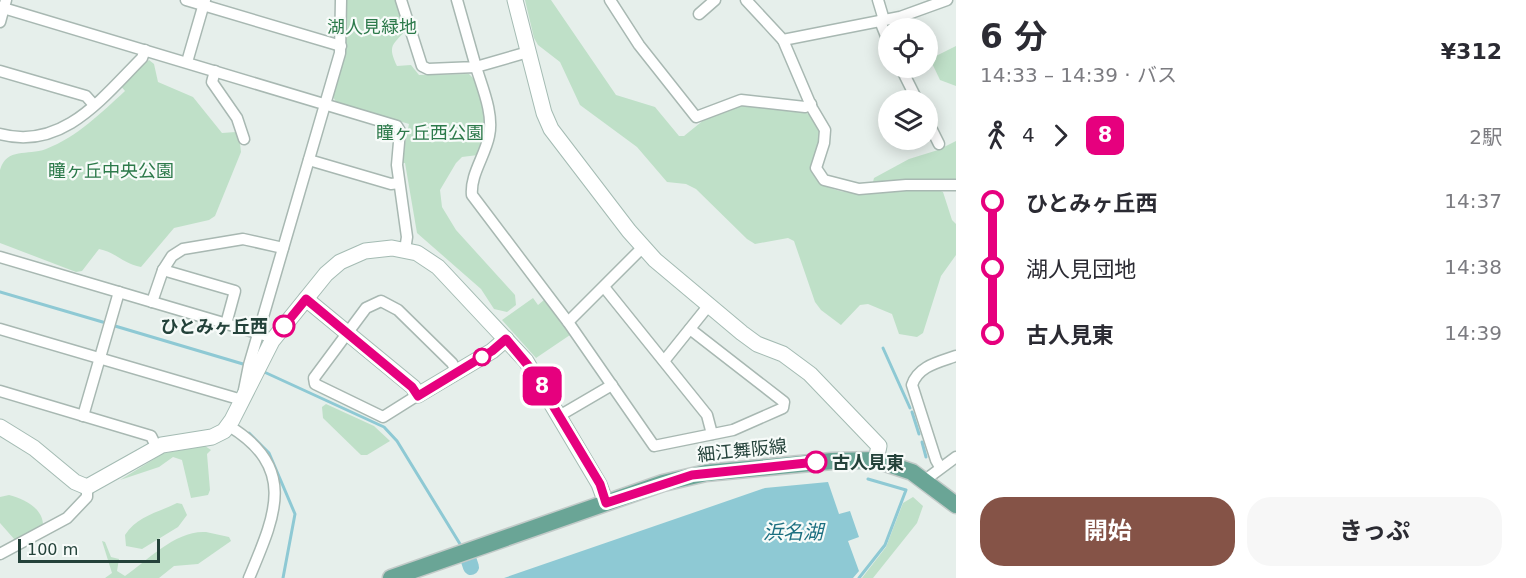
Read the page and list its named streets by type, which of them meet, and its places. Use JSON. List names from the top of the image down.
{
  "streets": {
    "main road": ["細江舞阪線"]
  },
  "water": ["浜名湖"],
  "parks": ["湖人見緑地", "瞳ヶ丘西公園", "瞳ヶ丘中央公園"],
  "places": ["ひとみヶ丘西", "古人見東"],
  "lines": ["bus line 8"],
  "scale_bar": "100 m",
  "page": {
    "on_map": "8",
    "heading": ["6 分", "14:33 – 14:39 · バス", "¥312"],
    "legs": ["4", "8", "2駅"],
    "list": [
      {
        "name": "ひとみヶ丘西",
        "value": "14:37"
      },
      {
        "name": "湖人見団地",
        "value": "14:38"
      },
      {
        "name": "古人見東",
        "value": "14:39"
      }
    ],
    "buttons": ["開始", "きっぷ"],
    "scale": "100 m"
  }
}
